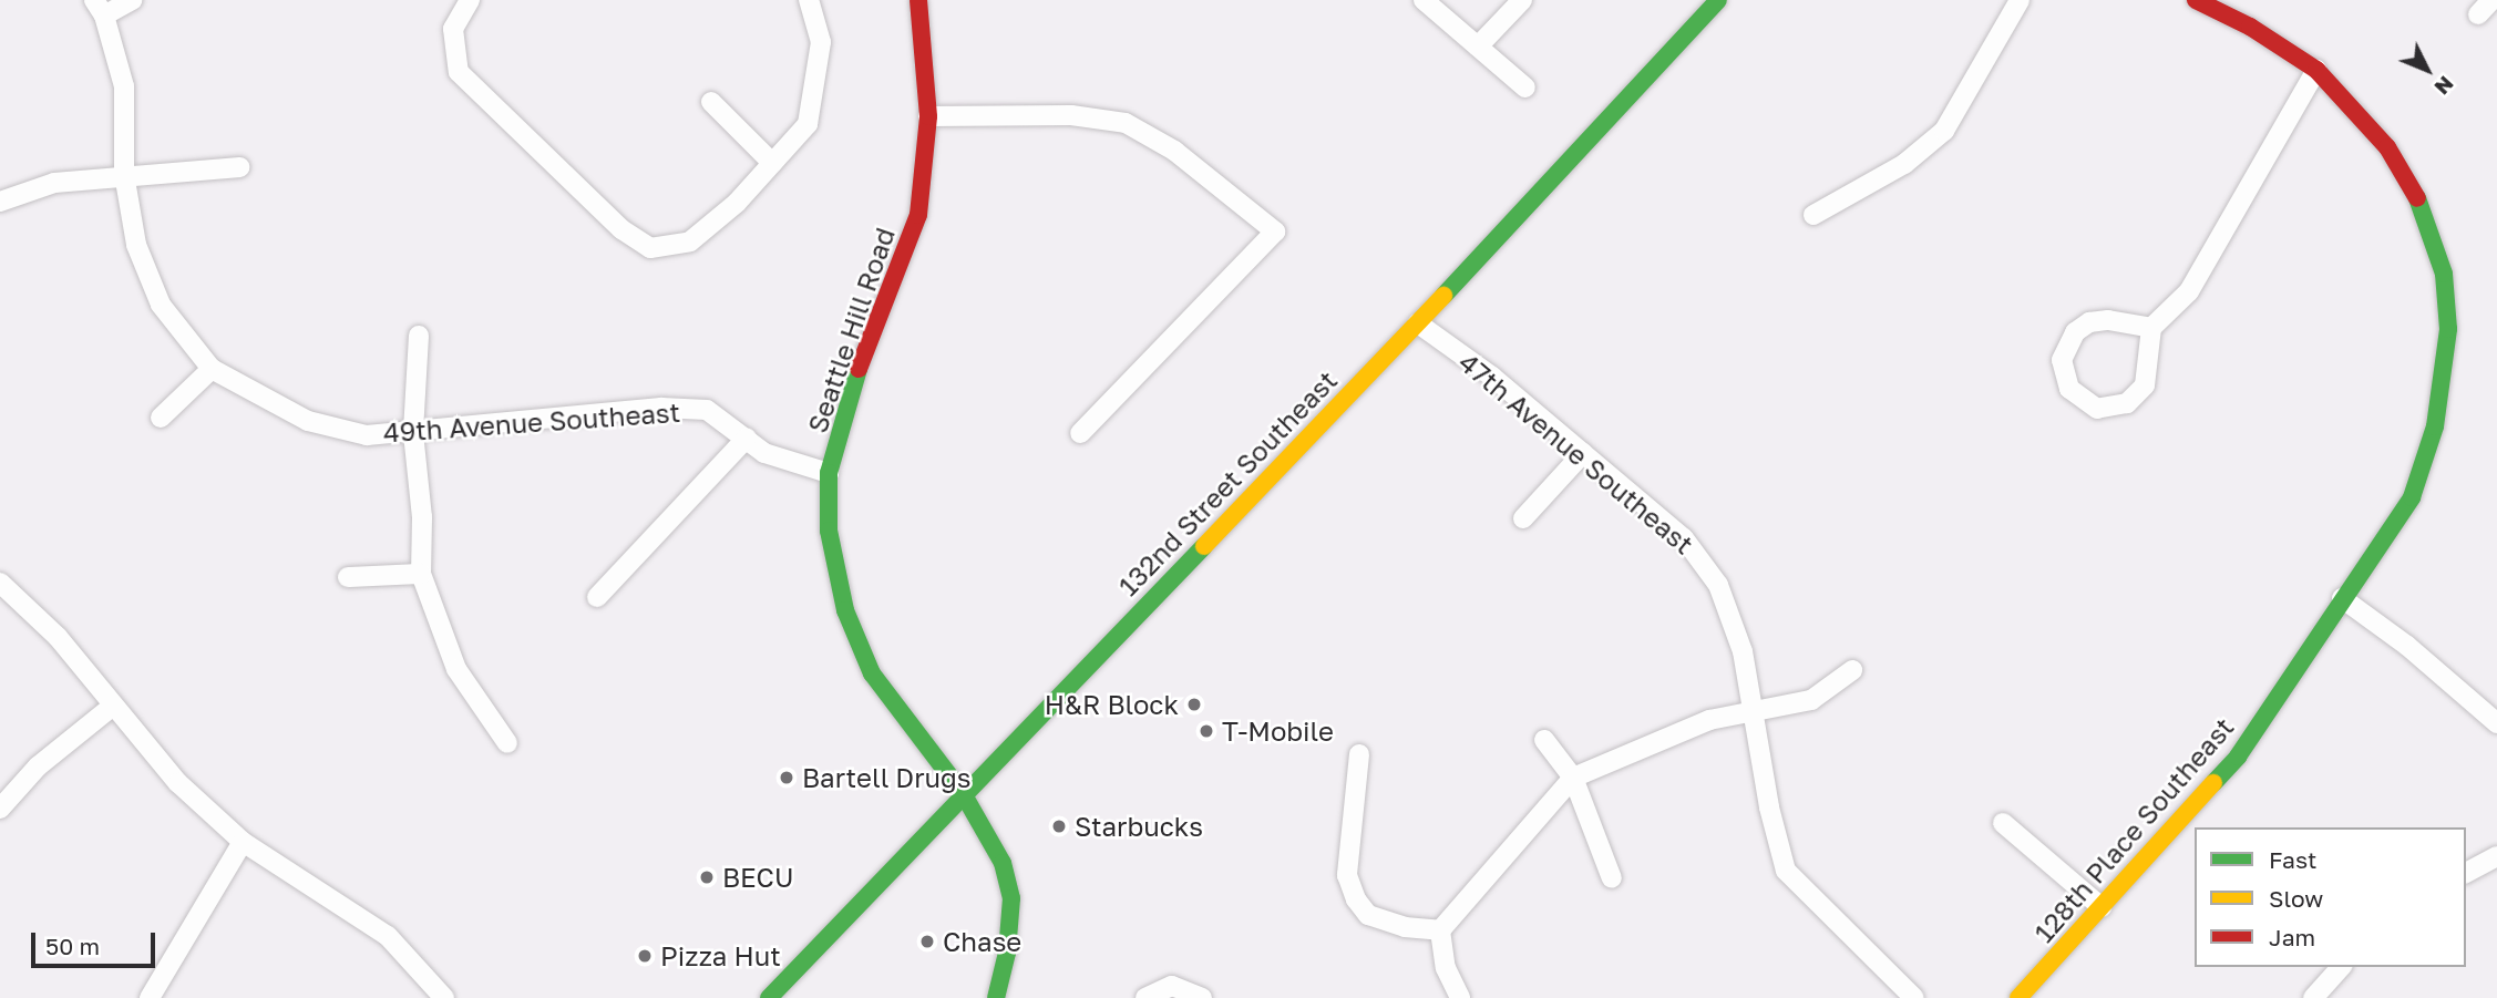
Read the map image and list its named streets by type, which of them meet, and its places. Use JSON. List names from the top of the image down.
{
  "streets": {
    "main road": ["Seattle Hill Road", "132nd Street Southeast", "128th Place Southeast"],
    "street": ["49th Avenue Southeast", "47th Avenue Southeast"]
  },
  "crossings": [
    ["Seattle Hill Road", "49th Avenue Southeast"],
    ["Seattle Hill Road", "132nd Street Southeast"],
    ["47th Avenue Southeast", "132nd Street Southeast"]
  ],
  "places": [
    "H&R Block",
    "T-Mobile",
    "Bartell Drugs",
    "Starbucks",
    "BECU",
    "Chase",
    "Pizza Hut"
  ],
  "legend": ["Fast", "Slow", "Jam"],
  "scale_bar": "50 m",
  "north": "bottom right"
}
